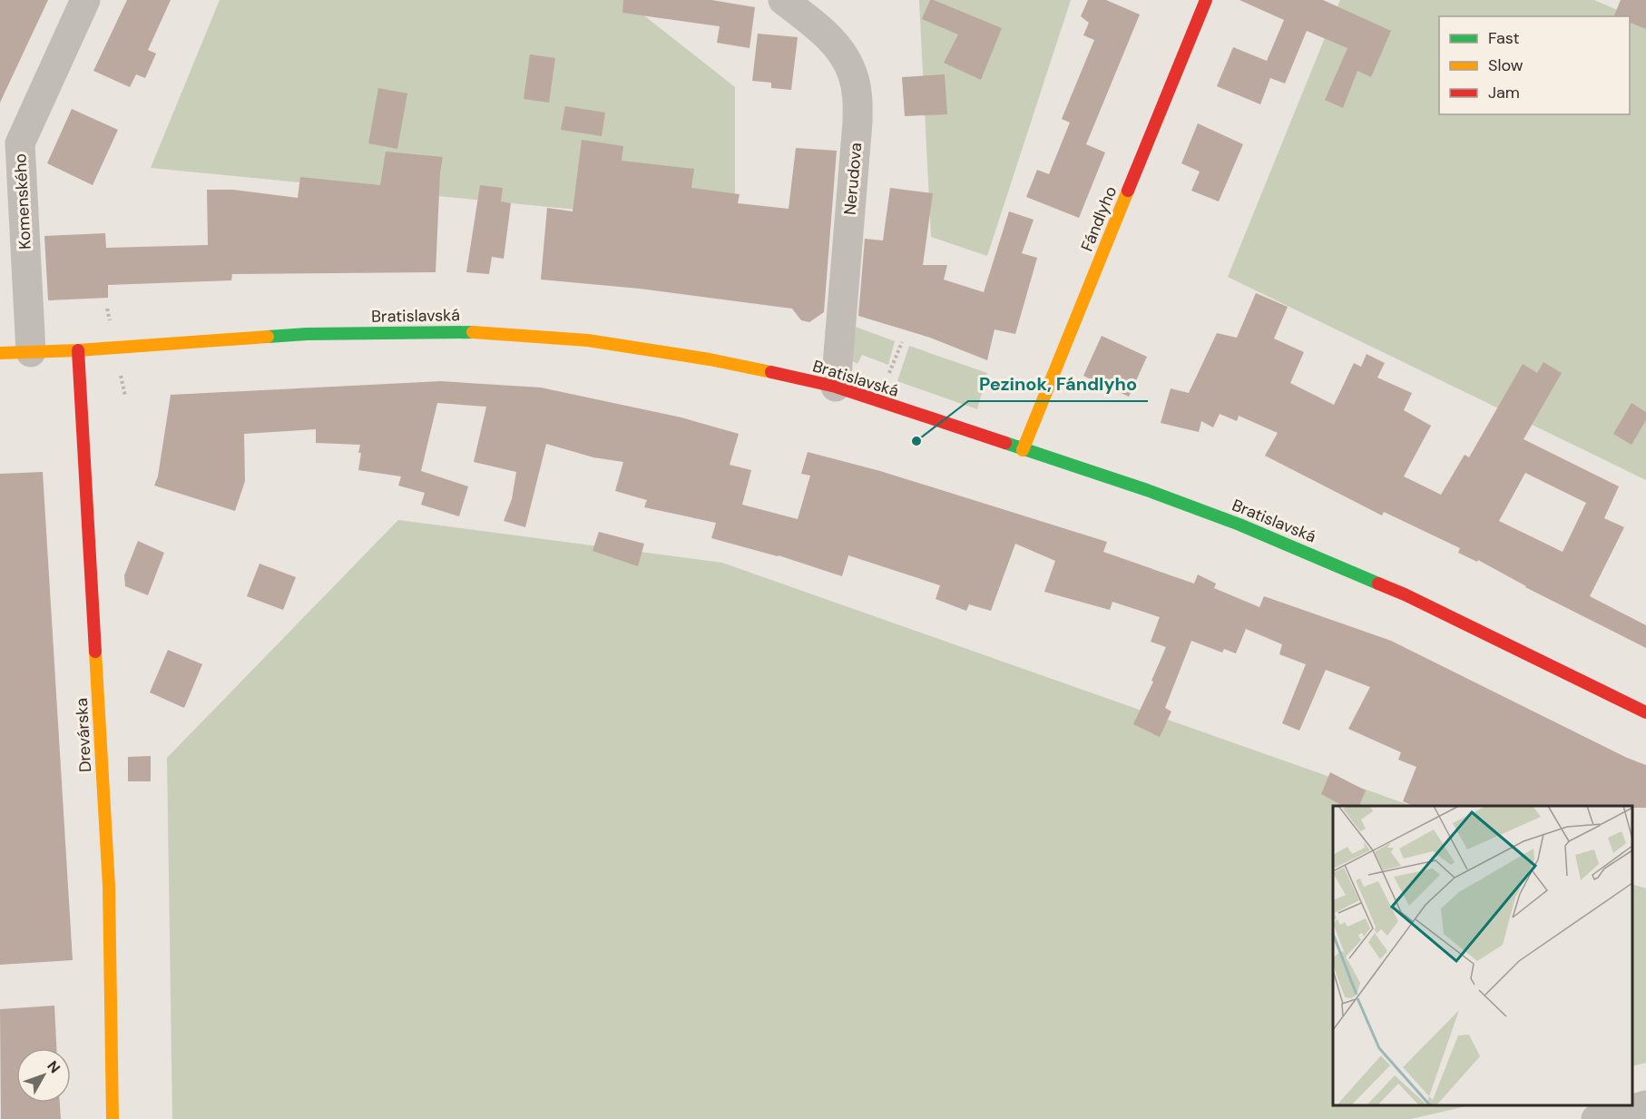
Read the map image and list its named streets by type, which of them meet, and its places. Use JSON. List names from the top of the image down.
{
  "streets": {
    "main road": ["Fándlyho", "Bratislavská", "Drevárska"],
    "street": ["Nerudova", "Komenského"]
  },
  "crossings": [
    ["Nerudova", "Bratislavská"],
    ["Komenského", "Bratislavská"],
    ["Fándlyho", "Bratislavská"],
    ["Bratislavská", "Drevárska"]
  ],
  "places": ["Pezinok, Fándlyho"],
  "legend": ["Fast", "Slow", "Jam"],
  "north": "top right"
}
